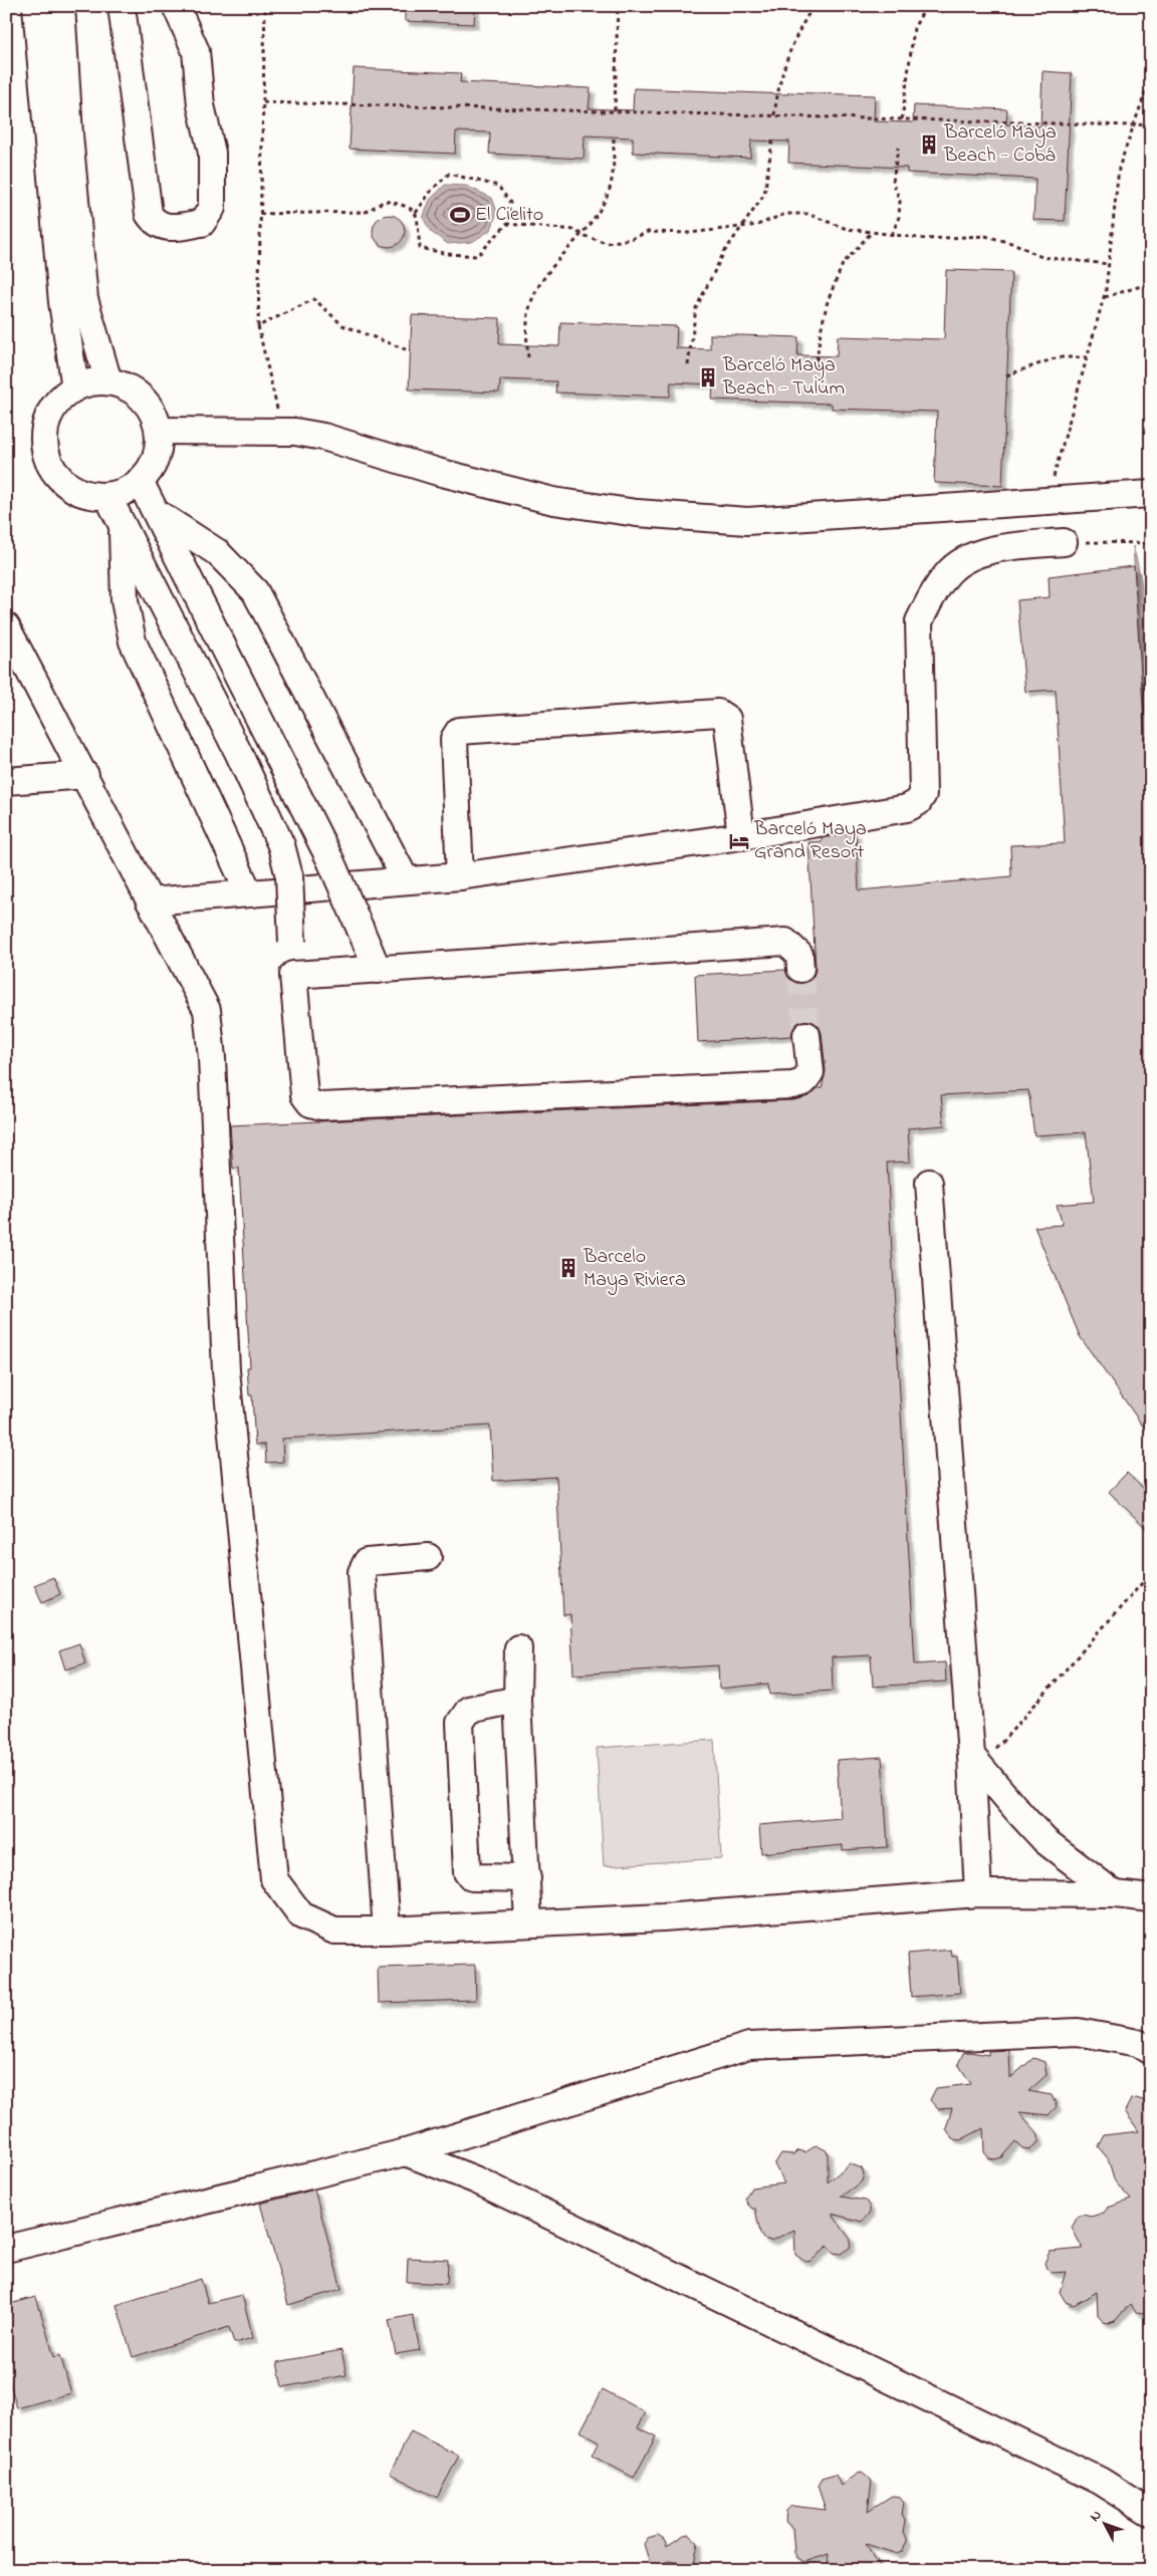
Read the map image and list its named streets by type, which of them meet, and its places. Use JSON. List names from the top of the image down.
{
  "places": {
    "building": ["Barceló Maya Beach - Cobá", "Barceló Maya Beach - Tulúm", "Barcelo Maya Riviera"],
    "sports": ["El Cielito"],
    "hotel": ["Barceló Maya Grand Resort"]
  },
  "north": "top left"
}
